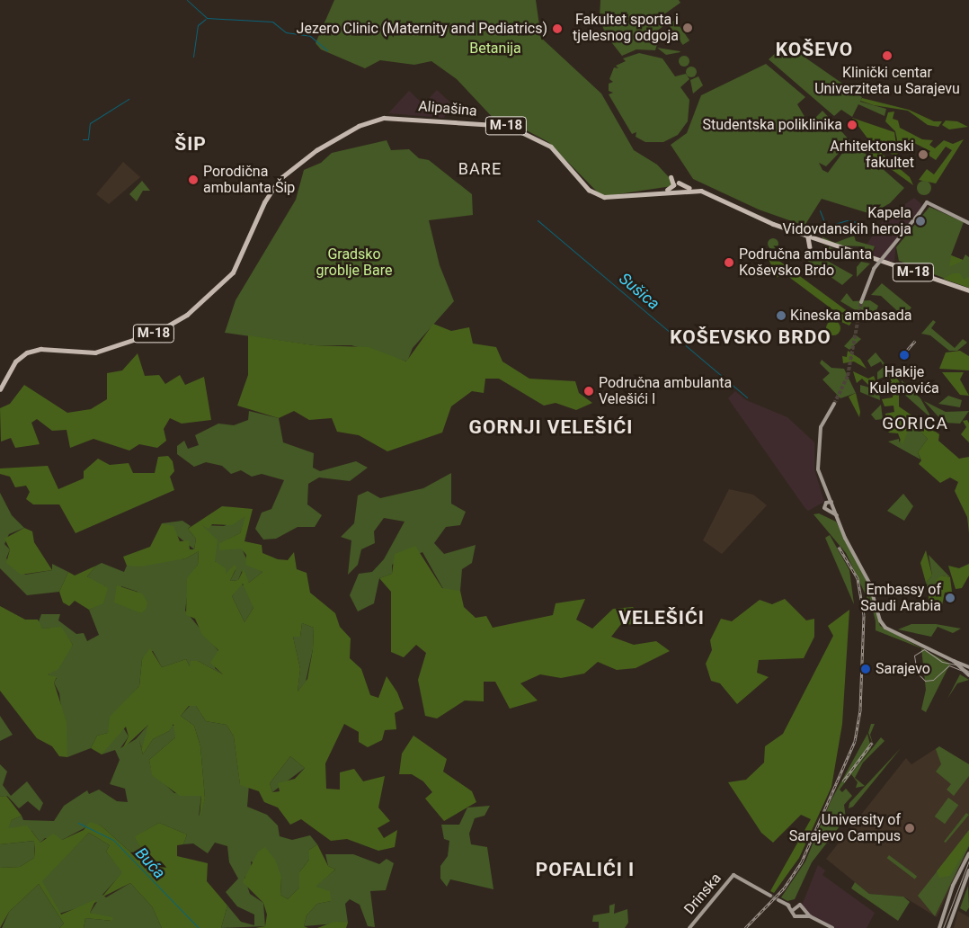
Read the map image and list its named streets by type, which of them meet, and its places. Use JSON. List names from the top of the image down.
{
  "streets": {
    "main road": ["Alipašina", "M-18", "Drinska"]
  },
  "districts": [
    "KOŠEVO",
    "ŠIP",
    "BARE",
    "KOŠEVSKO BRDO",
    "GORICA",
    "GORNJI VELEŠIĆI",
    "VELEŠIĆI",
    "POFALIĆI I"
  ],
  "water": ["Sušica", "Buća"],
  "parks": ["Betanija", "Gradsko groblje Bare"],
  "places": [
    "Fakultet sporta i tjelesnog odgoja",
    "Jezero Clinic (Maternity and Pediatrics)",
    "Klinički centar Univerziteta u Sarajevu",
    "Studentska poliklinika",
    "Arhitektonski fakultet",
    "Porodična ambulanta Šip",
    "Kapela Vidovdanskih heroja",
    "Područna ambulanta Koševsko Brdo",
    "Kineska ambasada",
    "Hakije Kulenovića",
    "Područna ambulanta Velešići I",
    "Embassy of Saudi Arabia",
    "Sarajevo",
    "University of Sarajevo Campus"
  ]
}
